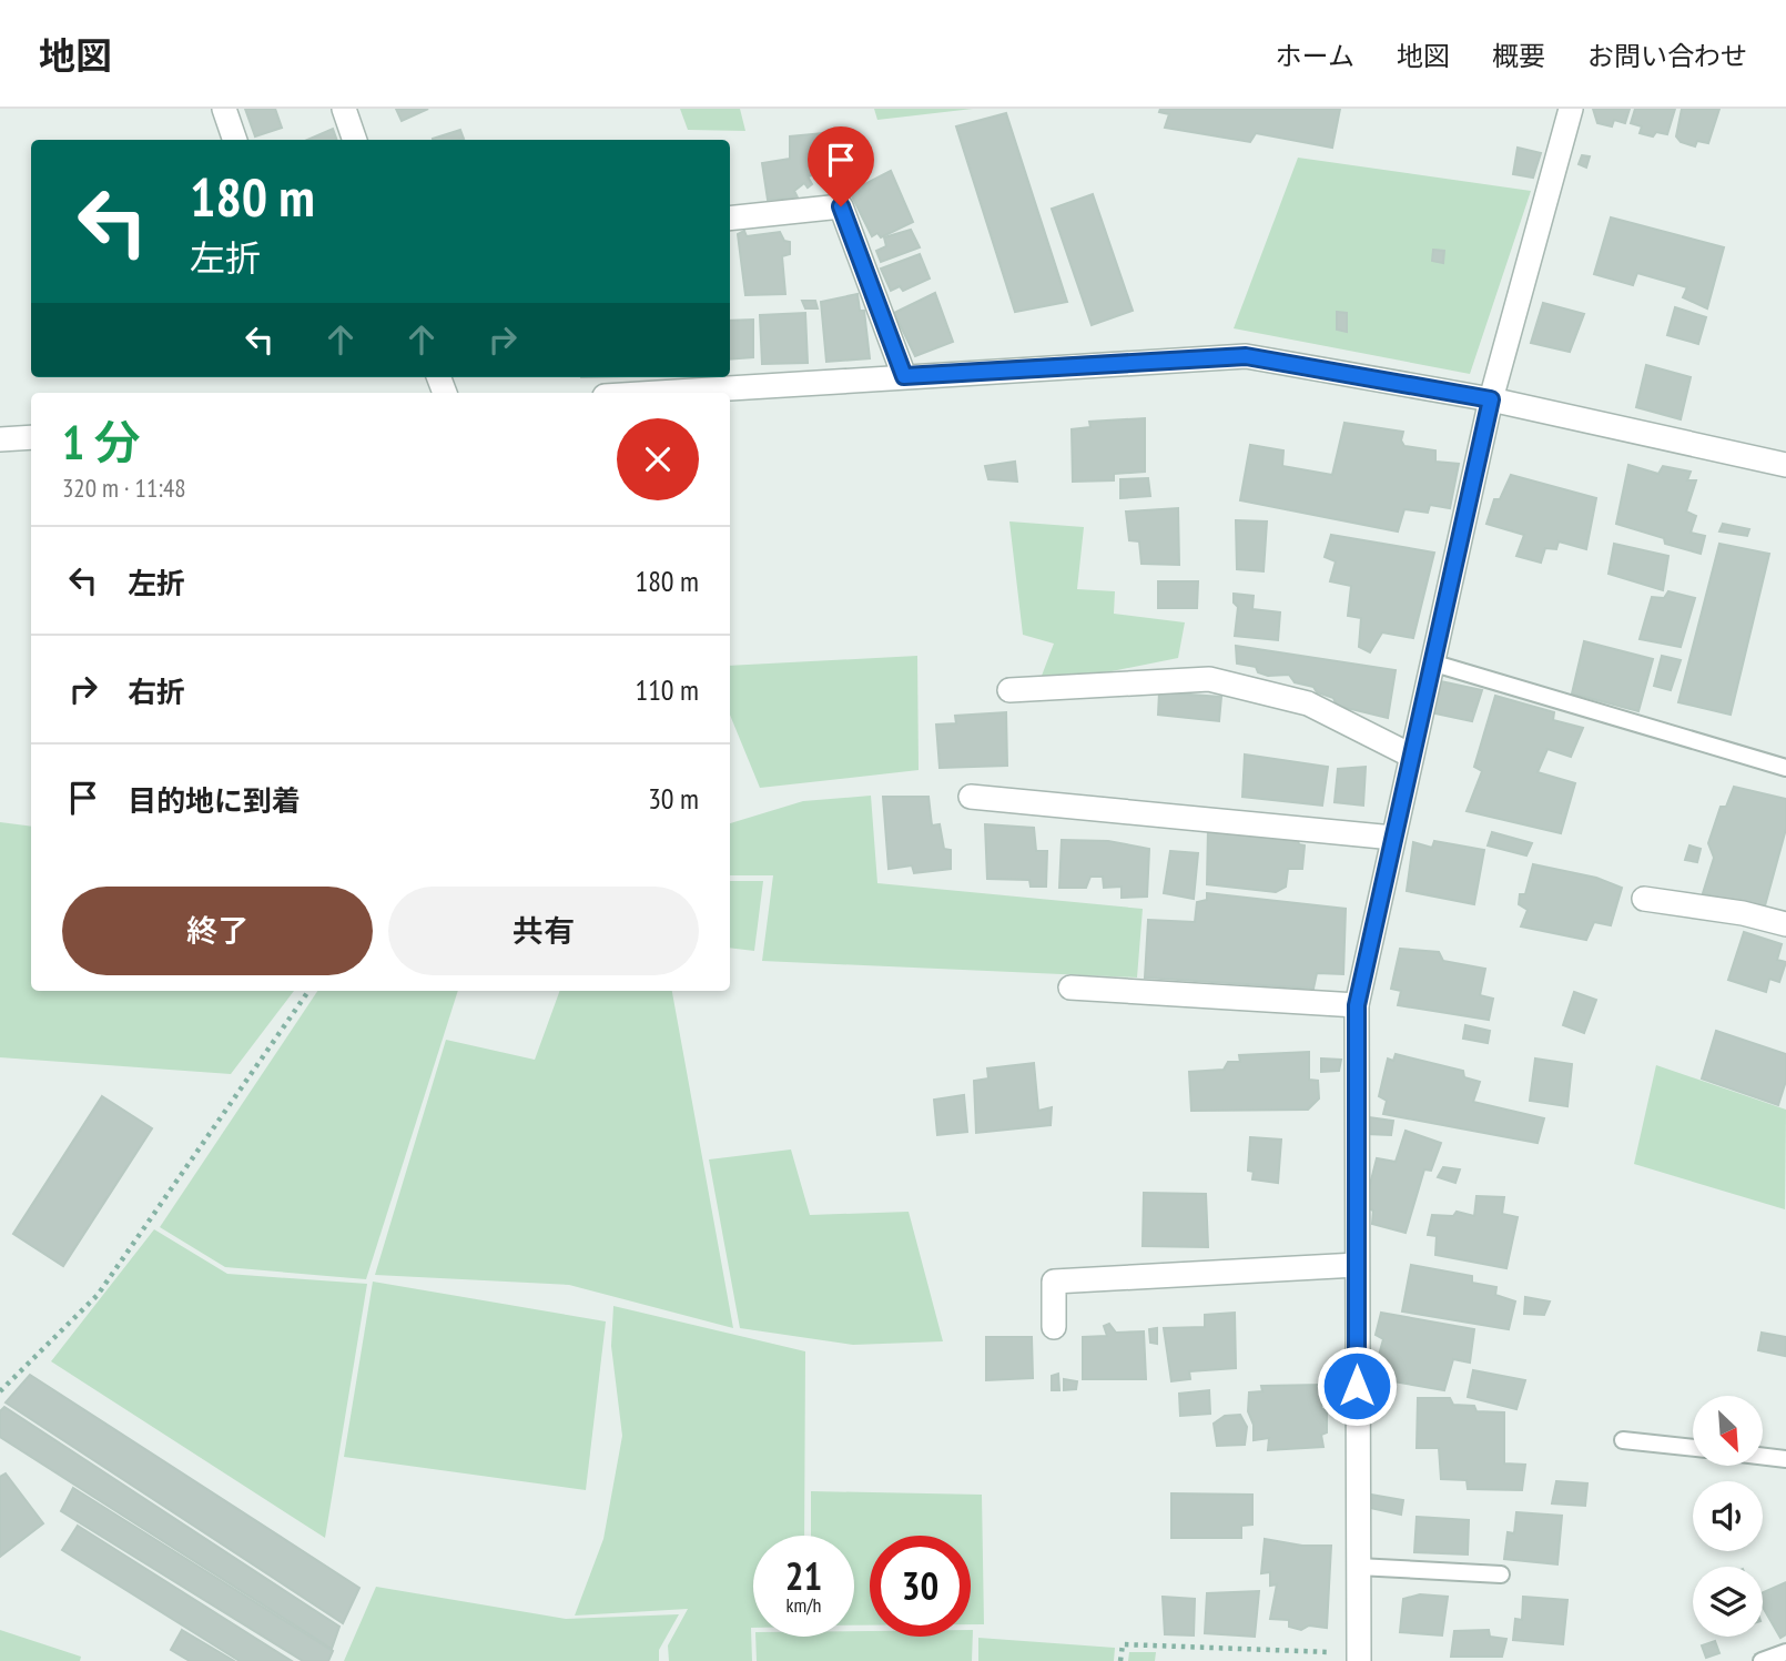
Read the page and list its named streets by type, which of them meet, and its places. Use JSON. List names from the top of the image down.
{
  "north": "bottom right",
  "page": {
    "header": "地図",
    "nav": [
      "ホーム",
      "地図",
      "概要",
      "お問い合わせ"
    ],
    "turn": ["180 m", "左折"],
    "heading": ["1 分", "320 m · 11:48"],
    "list": [
      {
        "name": "左折",
        "value": "180 m"
      },
      {
        "name": "右折",
        "value": "110 m"
      },
      {
        "name": "目的地に到着",
        "value": "30 m"
      }
    ],
    "buttons": ["終了", "共有"],
    "speed": "21 km/h",
    "limit": "30"
  }
}
